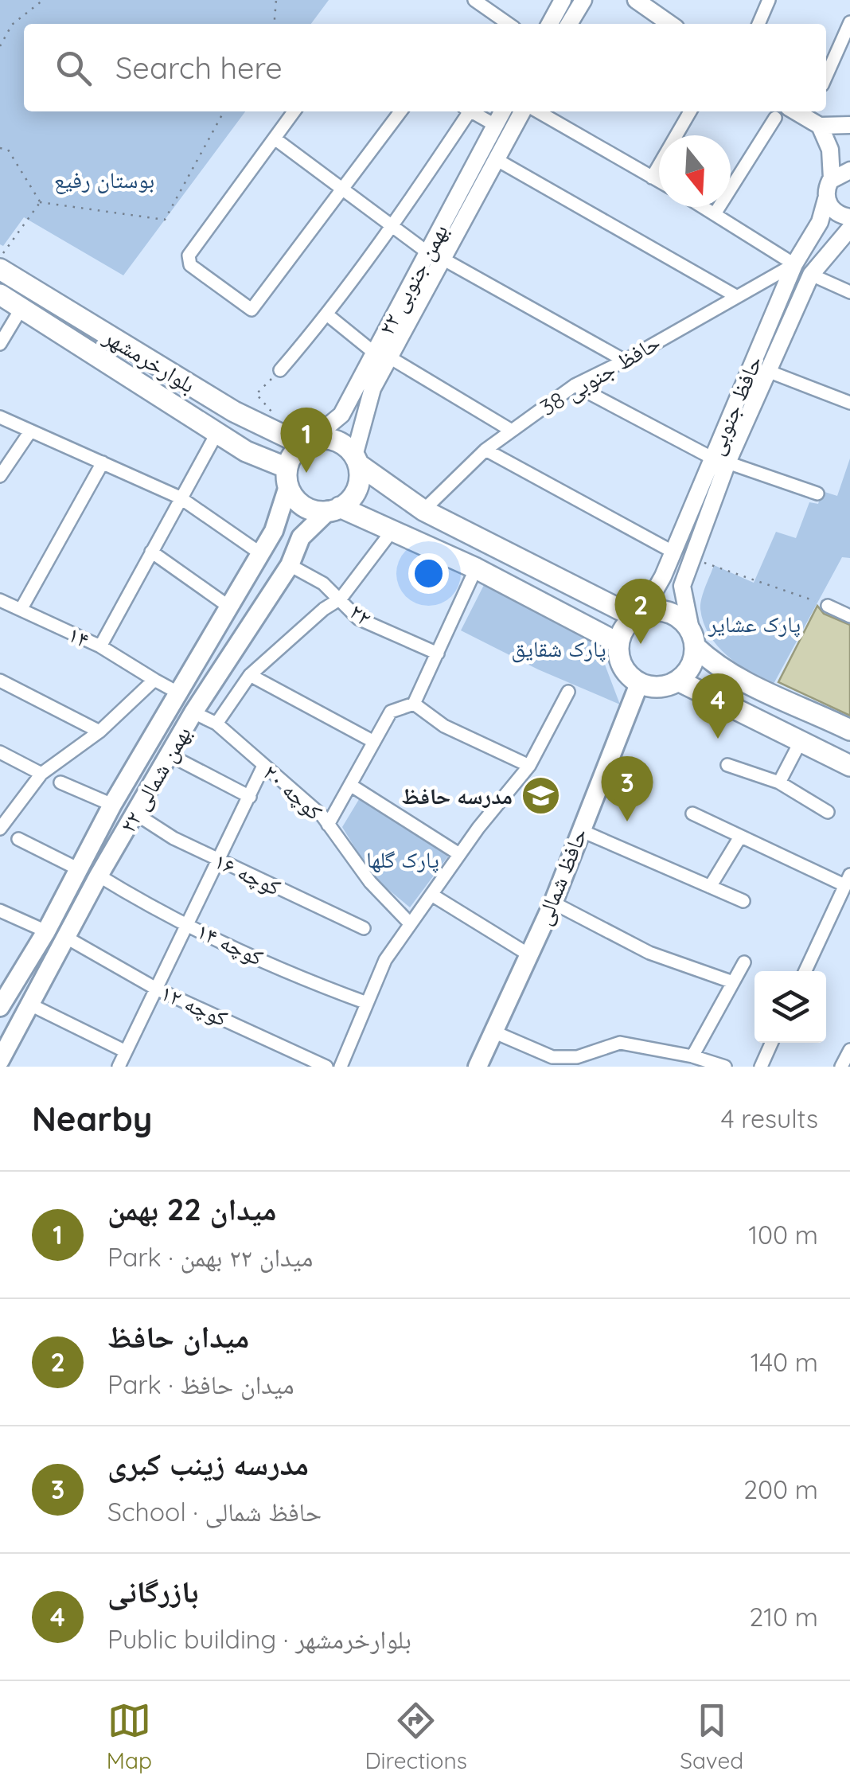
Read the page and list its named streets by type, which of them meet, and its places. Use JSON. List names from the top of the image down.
{
  "streets": {
    "main road": ["بلوارخرمشهر", "۲۲ بهمن شمالی", "حافظ شمالی"],
    "street": [
      "۲۲ بهمن جنوبی",
      "حافظ جنوبی 38",
      "حافظ جنوبی",
      "۲۲",
      "۱۴",
      "کوچه ۲۰",
      "کوچه ۱۶",
      "کوچه ۱۴",
      "کوچه ۱۲"
    ]
  },
  "crossings": [
    ["۲۲ بهمن جنوبی", "بلوارخرمشهر"],
    ["۲۲ بهمن جنوبی", "۲۲ بهمن شمالی"],
    ["بلوارخرمشهر", "۲۲ بهمن شمالی"],
    ["حافظ جنوبی 38", "حافظ جنوبی"],
    ["حافظ جنوبی", "حافظ شمالی"],
    ["۲۲", "۲۲ بهمن شمالی"],
    ["۱۴", "۲۲ بهمن شمالی"],
    ["۲۲ بهمن شمالی", "کوچه ۲۰"],
    ["۲۲ بهمن شمالی", "کوچه ۱۶"],
    ["۲۲ بهمن شمالی", "کوچه ۱۴"],
    ["۲۲ بهمن شمالی", "کوچه ۱۲"]
  ],
  "parks": [
    "بوستان رفیع",
    "پارک عشایر",
    "پارک شقایق",
    "پارک گلها"
  ],
  "places": {
    "school or university": ["مدرسه حافظ"]
  },
  "north": "bottom",
  "page": {
    "search": "Search here",
    "pins": [
      "1",
      "2",
      "4",
      "3"
    ],
    "heading": ["Nearby", "4 results"],
    "list": [
      {
        "mark": "1",
        "name": "میدان 22 بهمن",
        "note": "Park · میدان ۲۲ بهمن",
        "value": "100 m"
      },
      {
        "mark": "2",
        "name": "میدان حافظ",
        "note": "Park · میدان حافظ",
        "value": "140 m"
      },
      {
        "mark": "3",
        "name": "مدرسه زینب کبری",
        "note": "School · حافظ شمالی",
        "value": "200 m"
      },
      {
        "mark": "4",
        "name": "بازرگانی",
        "note": "Public building · بلوارخرمشهر",
        "value": "210 m"
      }
    ],
    "nav": ["Map", "Directions", "Saved"]
  }
}
